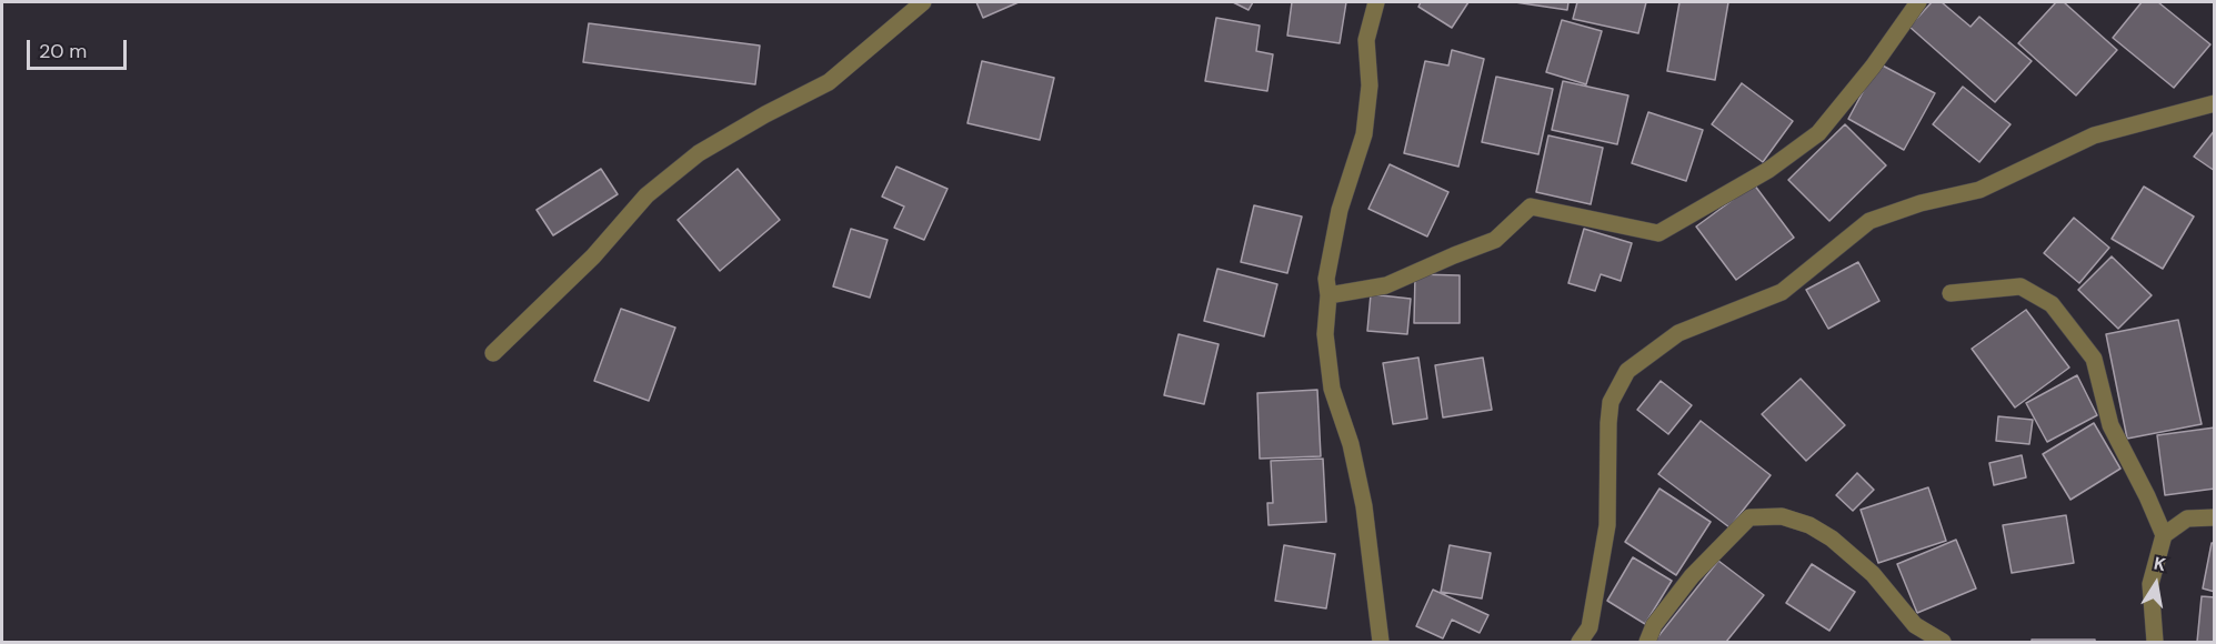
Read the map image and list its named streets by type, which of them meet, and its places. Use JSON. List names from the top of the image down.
{
  "scale_bar": "20 m",
  "north": "top"
}
